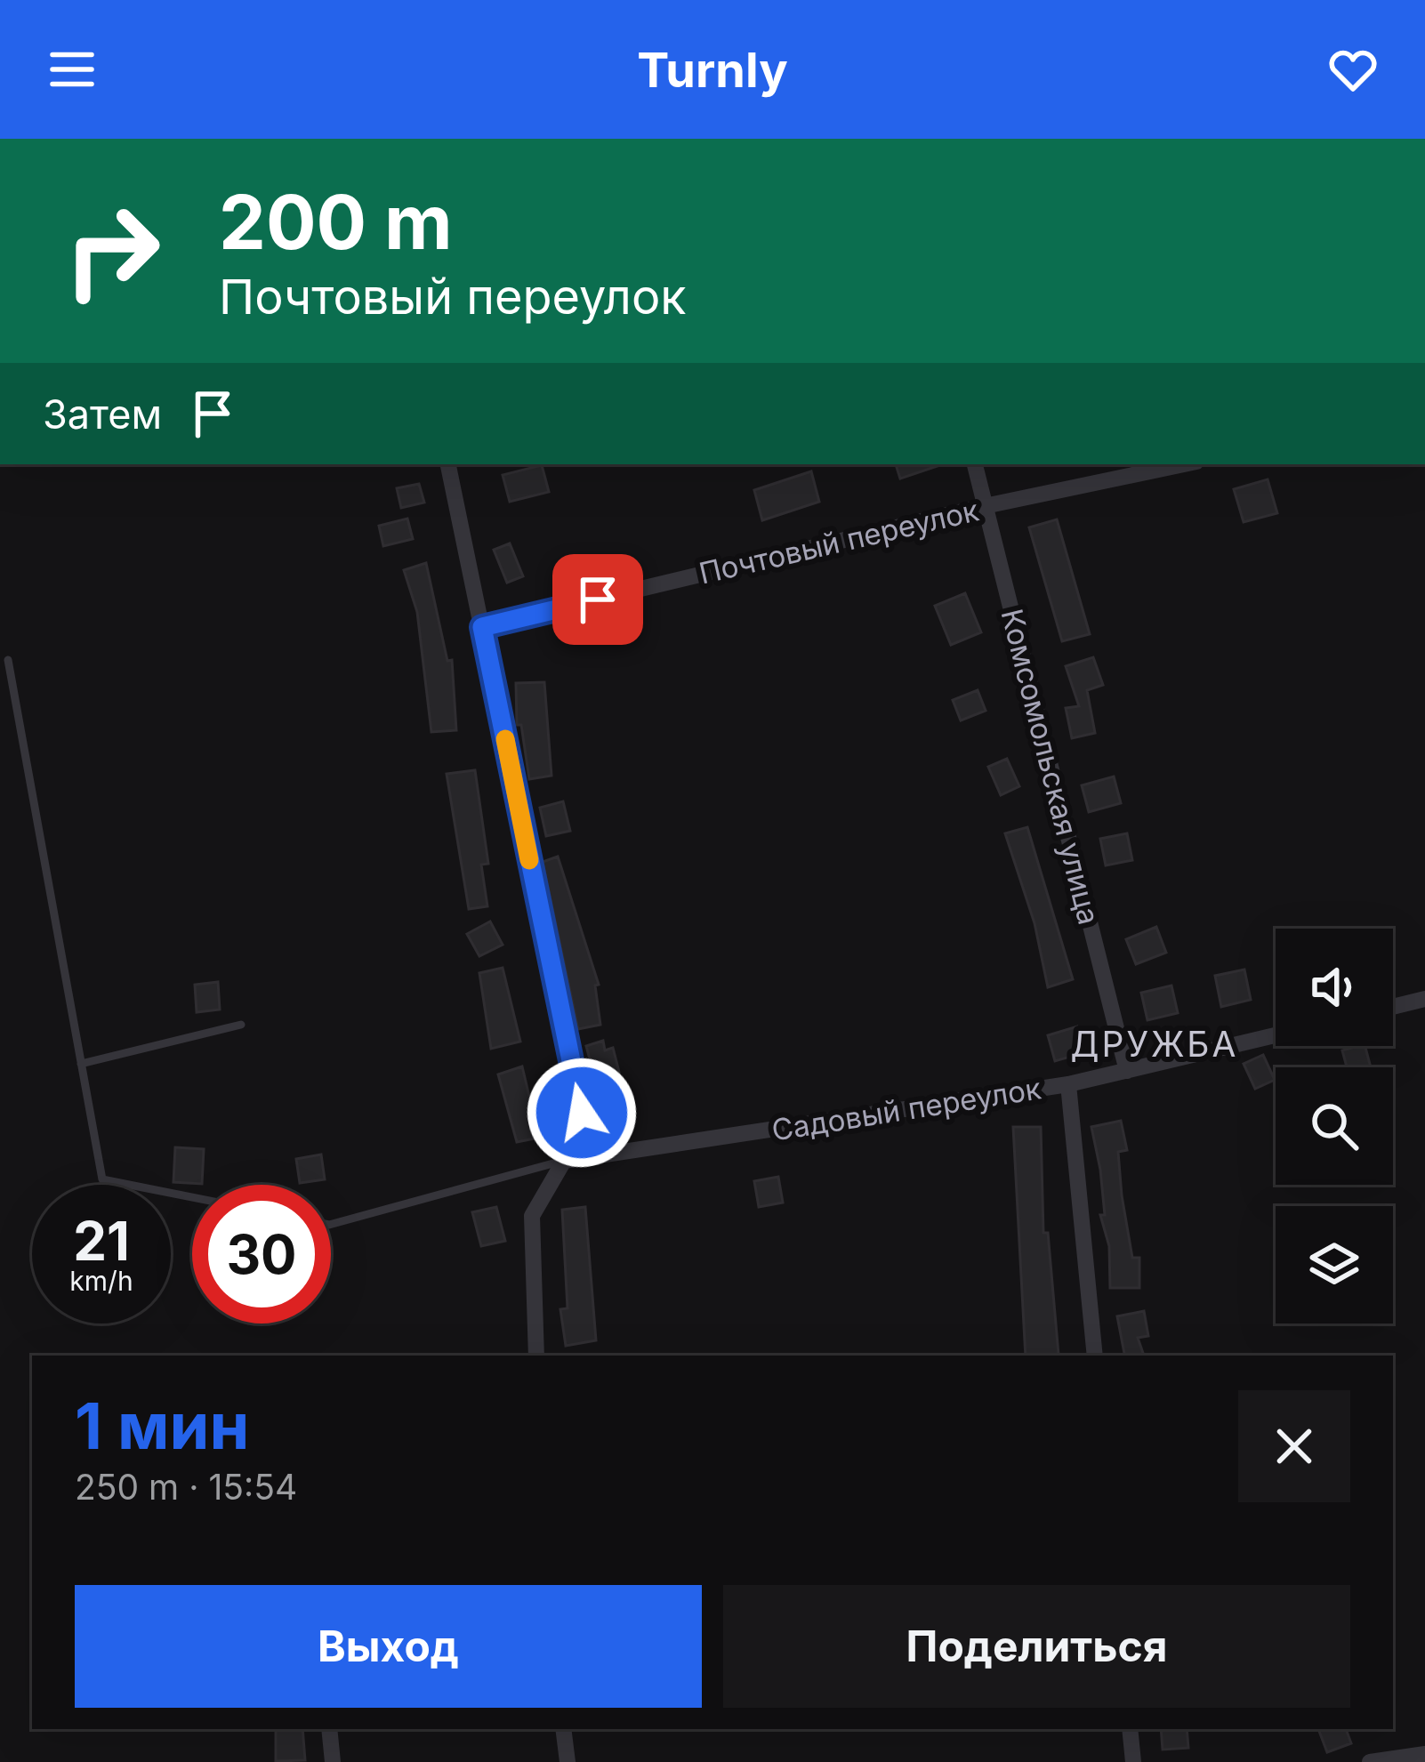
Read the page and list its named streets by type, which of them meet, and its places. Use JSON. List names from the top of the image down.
{
  "streets": {
    "street": ["Почтовый переулок", "Комсомольская улица", "Садовый переулок"]
  },
  "crossings": [
    ["Почтовый переулок", "Комсомольская улица"],
    ["Комсомольская улица", "Садовый переулок"]
  ],
  "districts": ["ДРУЖБА"],
  "page": {
    "header": "Turnly",
    "turn": ["200 m", "Почтовый переулок"],
    "then": "Затем",
    "speed": "21 km/h",
    "limit": "30",
    "heading": ["1 мин", "250 m · 15:54"],
    "buttons": ["Выход", "Поделиться"]
  }
}
